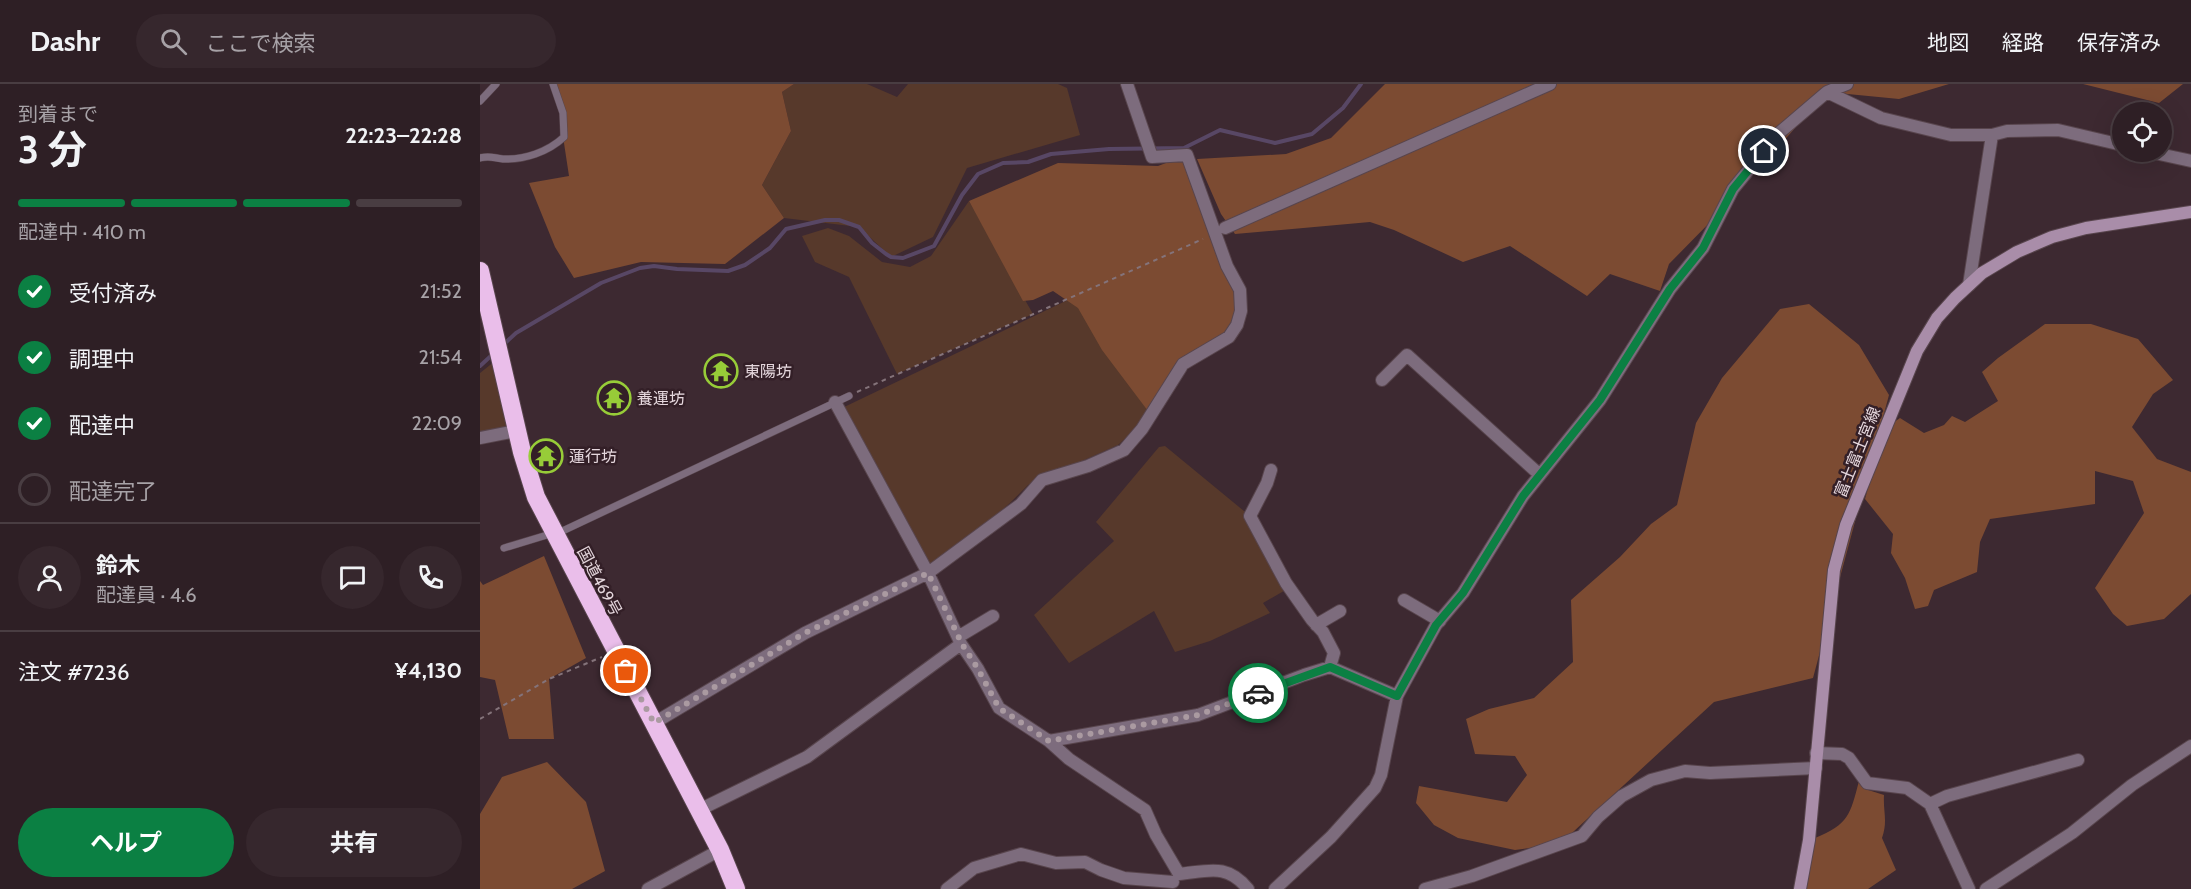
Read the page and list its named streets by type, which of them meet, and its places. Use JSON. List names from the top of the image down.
{
  "streets": {
    "highway": ["国道469号"],
    "main road": ["富士富士宮線"]
  },
  "places": {
    "temple": ["東陽坊", "養運坊", "蓮行坊"]
  },
  "page": {
    "header": "Dashr",
    "search": "ここで検索",
    "nav": ["地図", "経路", "保存済み"],
    "heading": ["3 分", "到着まで", "22:23–22:28"],
    "panel": [
      "鈴木",
      "配達員 · 4.6",
      "注文 #7236",
      "¥4,130"
    ],
    "bar": "配達中 · 410 m",
    "list": [
      ["受付済み", "21:52"],
      ["調理中", "21:54"],
      ["配達中", "22:09"],
      "配達完了"
    ],
    "buttons": ["ヘルプ", "共有"]
  }
}
